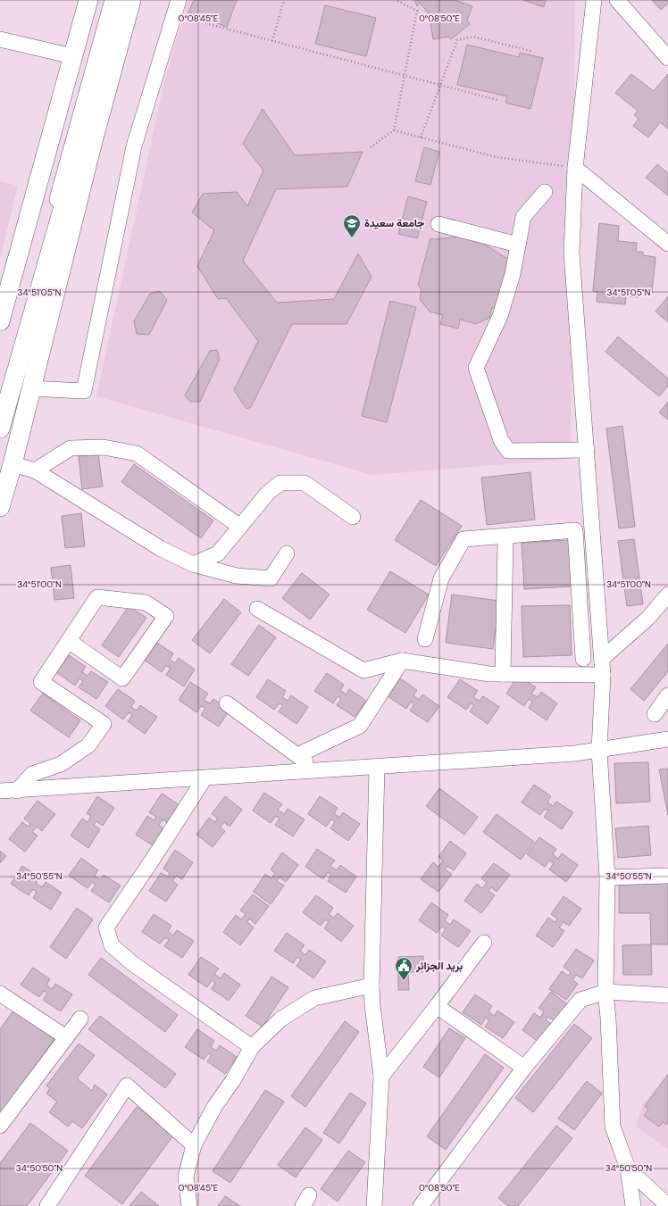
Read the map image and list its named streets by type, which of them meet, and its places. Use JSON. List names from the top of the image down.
{
  "places": {
    "school or university": ["جامعة سعيدة"],
    "public building": ["بريد الجزائر"]
  },
  "coordinates": [
    "0°08'45\"E",
    "0°08'50\"E",
    "34°51'05\"N",
    "34°51'00\"N",
    "34°50'55\"N",
    "34°50'50\"N"
  ]
}
